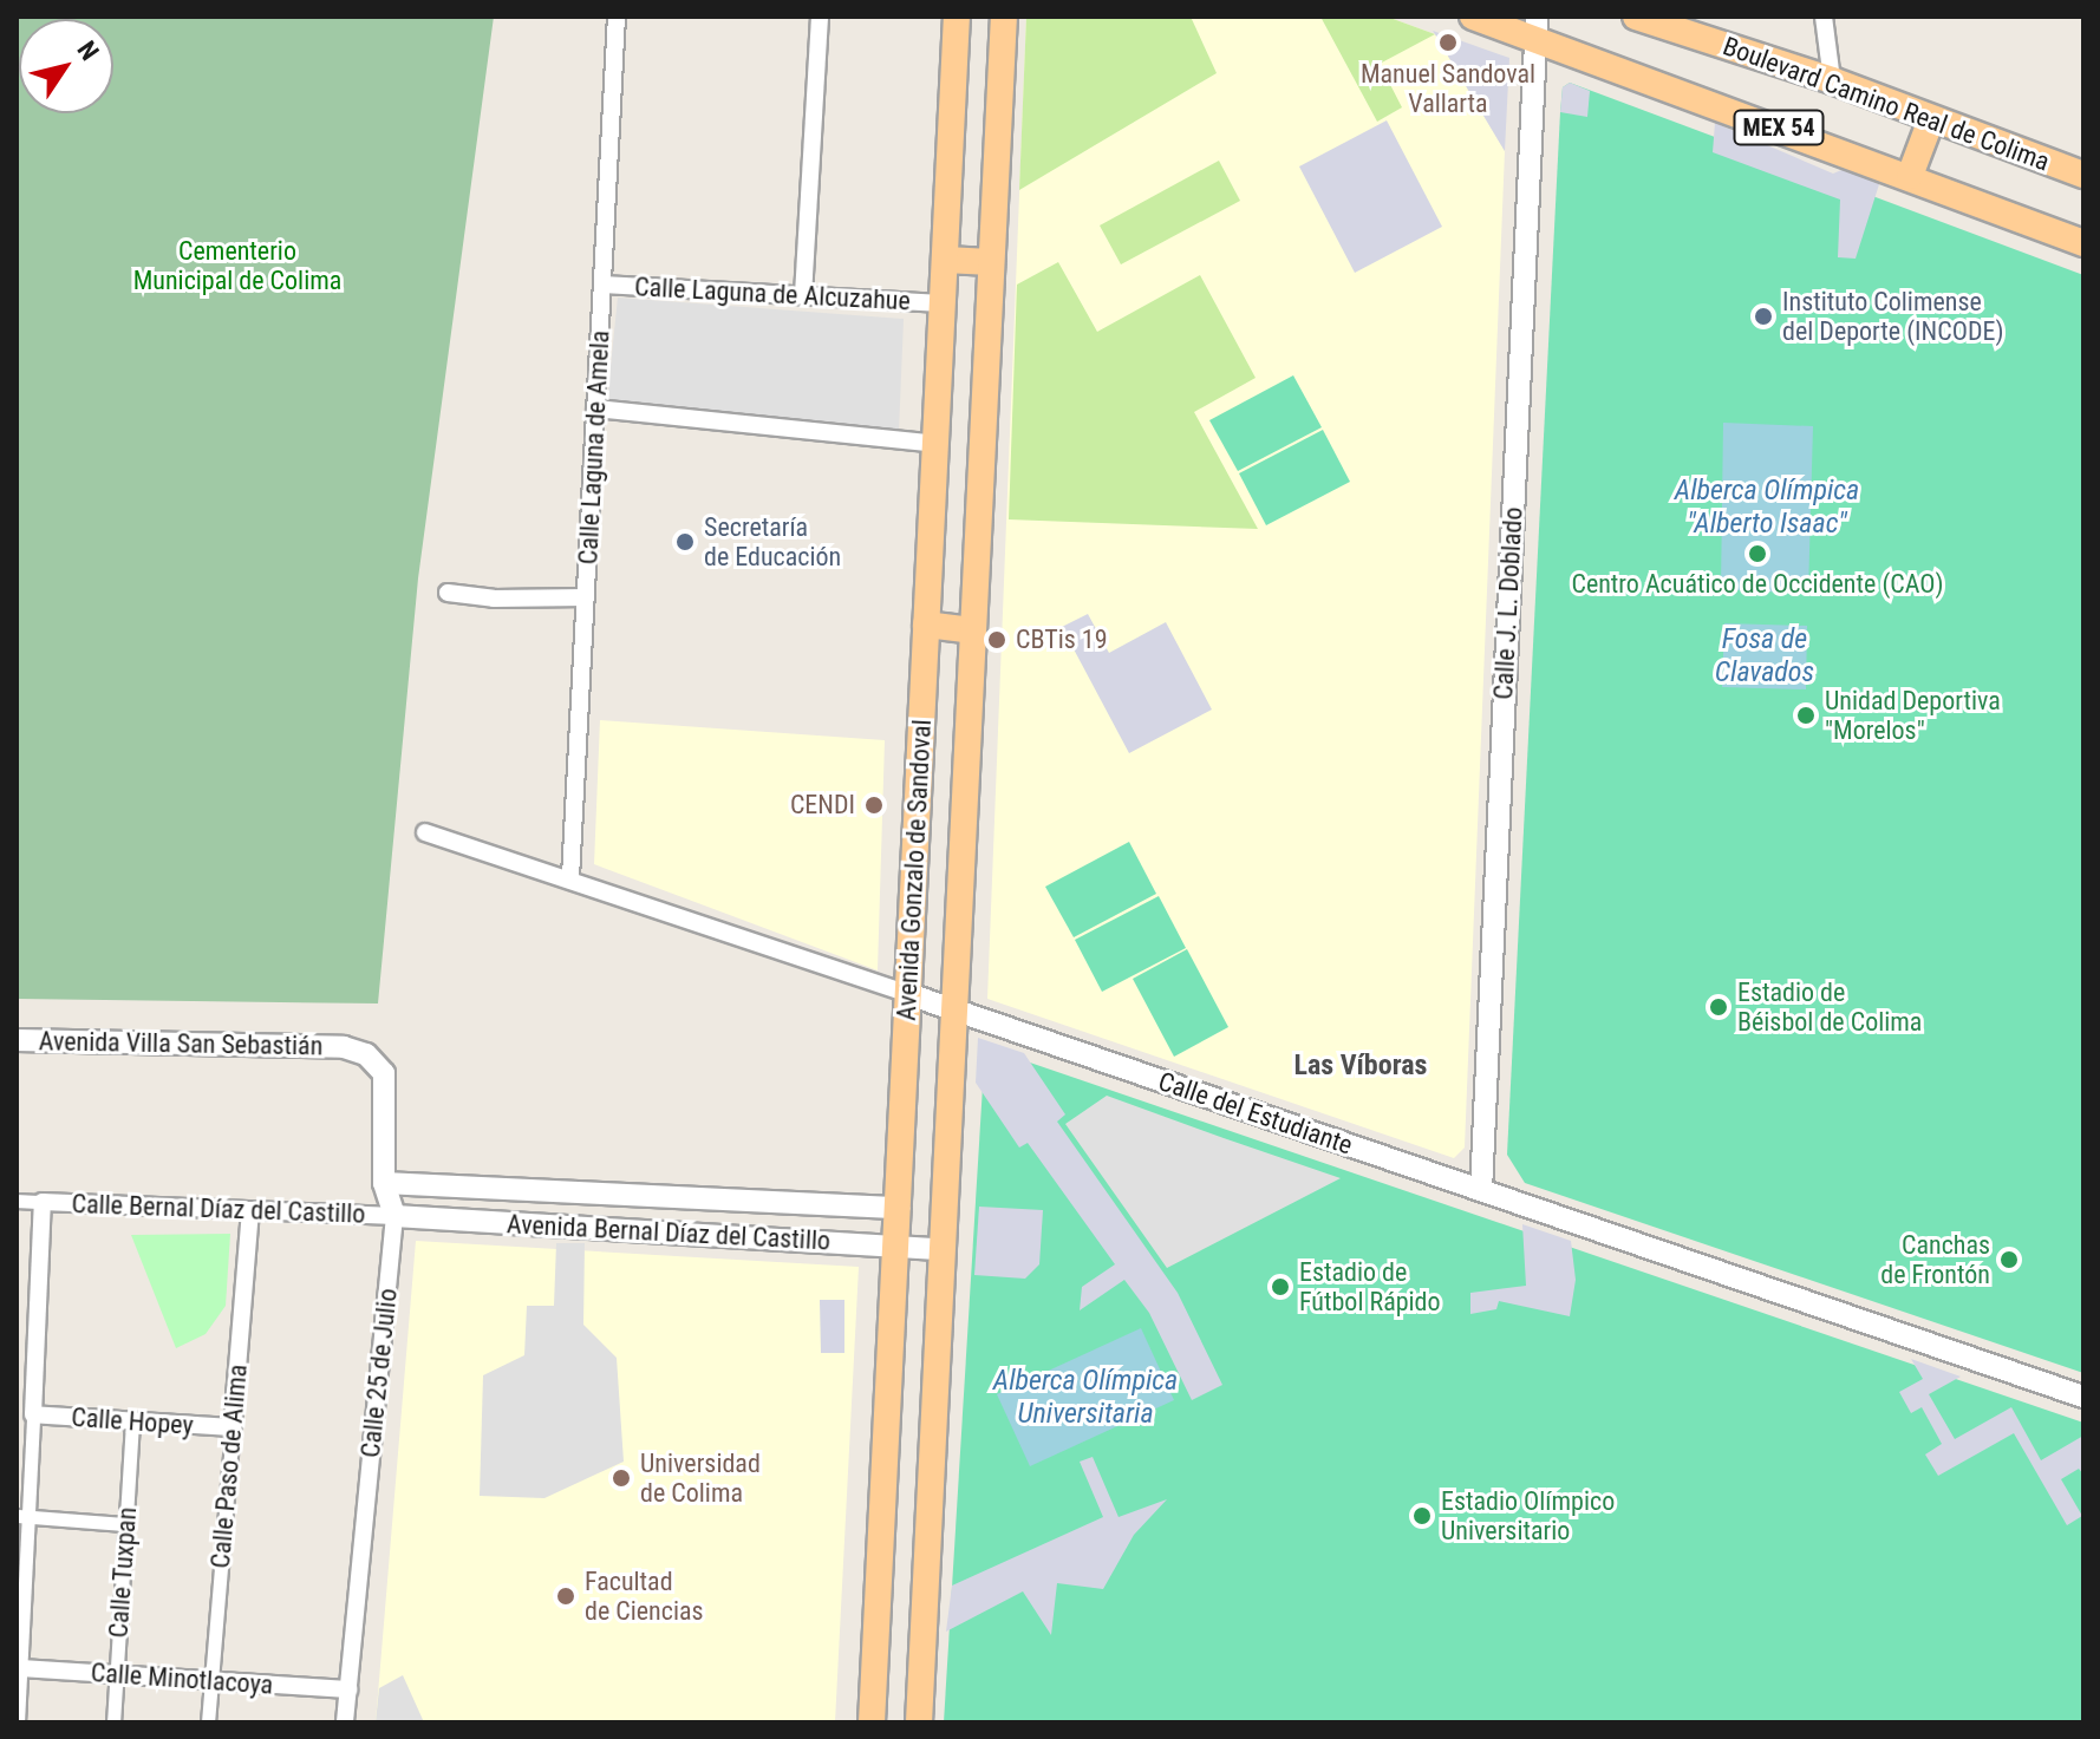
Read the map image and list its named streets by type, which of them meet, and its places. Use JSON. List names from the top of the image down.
{
  "streets": {
    "main road": ["Boulevard Camino Real de Colima", "MEX 54", "Avenida Gonzalo de Sandoval"],
    "street": [
      "Calle Laguna de Alcuzahue",
      "Calle Laguna de Amela",
      "Calle J. L. Doblado",
      "Avenida Villa San Sebastián",
      "Calle del Estudiante",
      "Calle Bernal Díaz del Castillo",
      "Avenida Bernal Díaz del Castillo",
      "Calle 25 de Julio",
      "Calle Hopey",
      "Calle Paso de Alima",
      "Calle Tuxpan",
      "Calle Minotlacoya"
    ]
  },
  "crossings": [
    ["MEX 54", "Calle J. L. Doblado"],
    ["Calle Laguna de Alcuzahue", "Calle Laguna de Amela"],
    ["Calle Laguna de Alcuzahue", "Avenida Gonzalo de Sandoval"],
    ["Calle Laguna de Amela", "Calle del Estudiante"],
    ["Calle J. L. Doblado", "Calle del Estudiante"],
    ["Avenida Gonzalo de Sandoval", "Calle del Estudiante"],
    ["Avenida Gonzalo de Sandoval", "Avenida Bernal Díaz del Castillo"],
    ["Avenida Villa San Sebastián", "Calle 25 de Julio"],
    ["Calle Bernal Díaz del Castillo", "Avenida Bernal Díaz del Castillo"],
    ["Calle Bernal Díaz del Castillo", "Calle 25 de Julio"],
    ["Calle Bernal Díaz del Castillo", "Calle Paso de Alima"],
    ["Avenida Bernal Díaz del Castillo", "Calle 25 de Julio"],
    ["Calle 25 de Julio", "Calle Minotlacoya"],
    ["Calle Hopey", "Calle Paso de Alima"],
    ["Calle Hopey", "Calle Tuxpan"],
    ["Calle Paso de Alima", "Calle Minotlacoya"],
    ["Calle Tuxpan", "Calle Minotlacoya"]
  ],
  "districts": ["Las Víboras"],
  "water": ["Alberca Olímpica \"Alberto Isaac\"", "Fosa de Clavados", "Alberca Olímpica Universitaria"],
  "parks": ["Cementerio Municipal de Colima"],
  "places": [
    "Manuel Sandoval Vallarta",
    "Instituto Colimense del Deporte (INCODE)",
    "Secretaría de Educación",
    "Centro Acuático de Occidente (CAO)",
    "CBTis 19",
    "Unidad Deportiva \"Morelos\"",
    "CENDI",
    "Estadio de Béisbol de Colima",
    "Canchas de Frontón",
    "Estadio de Fútbol Rápido",
    "Universidad de Colima",
    "Estadio Olímpico Universitario",
    "Facultad de Ciencias"
  ],
  "north": "top right"
}
